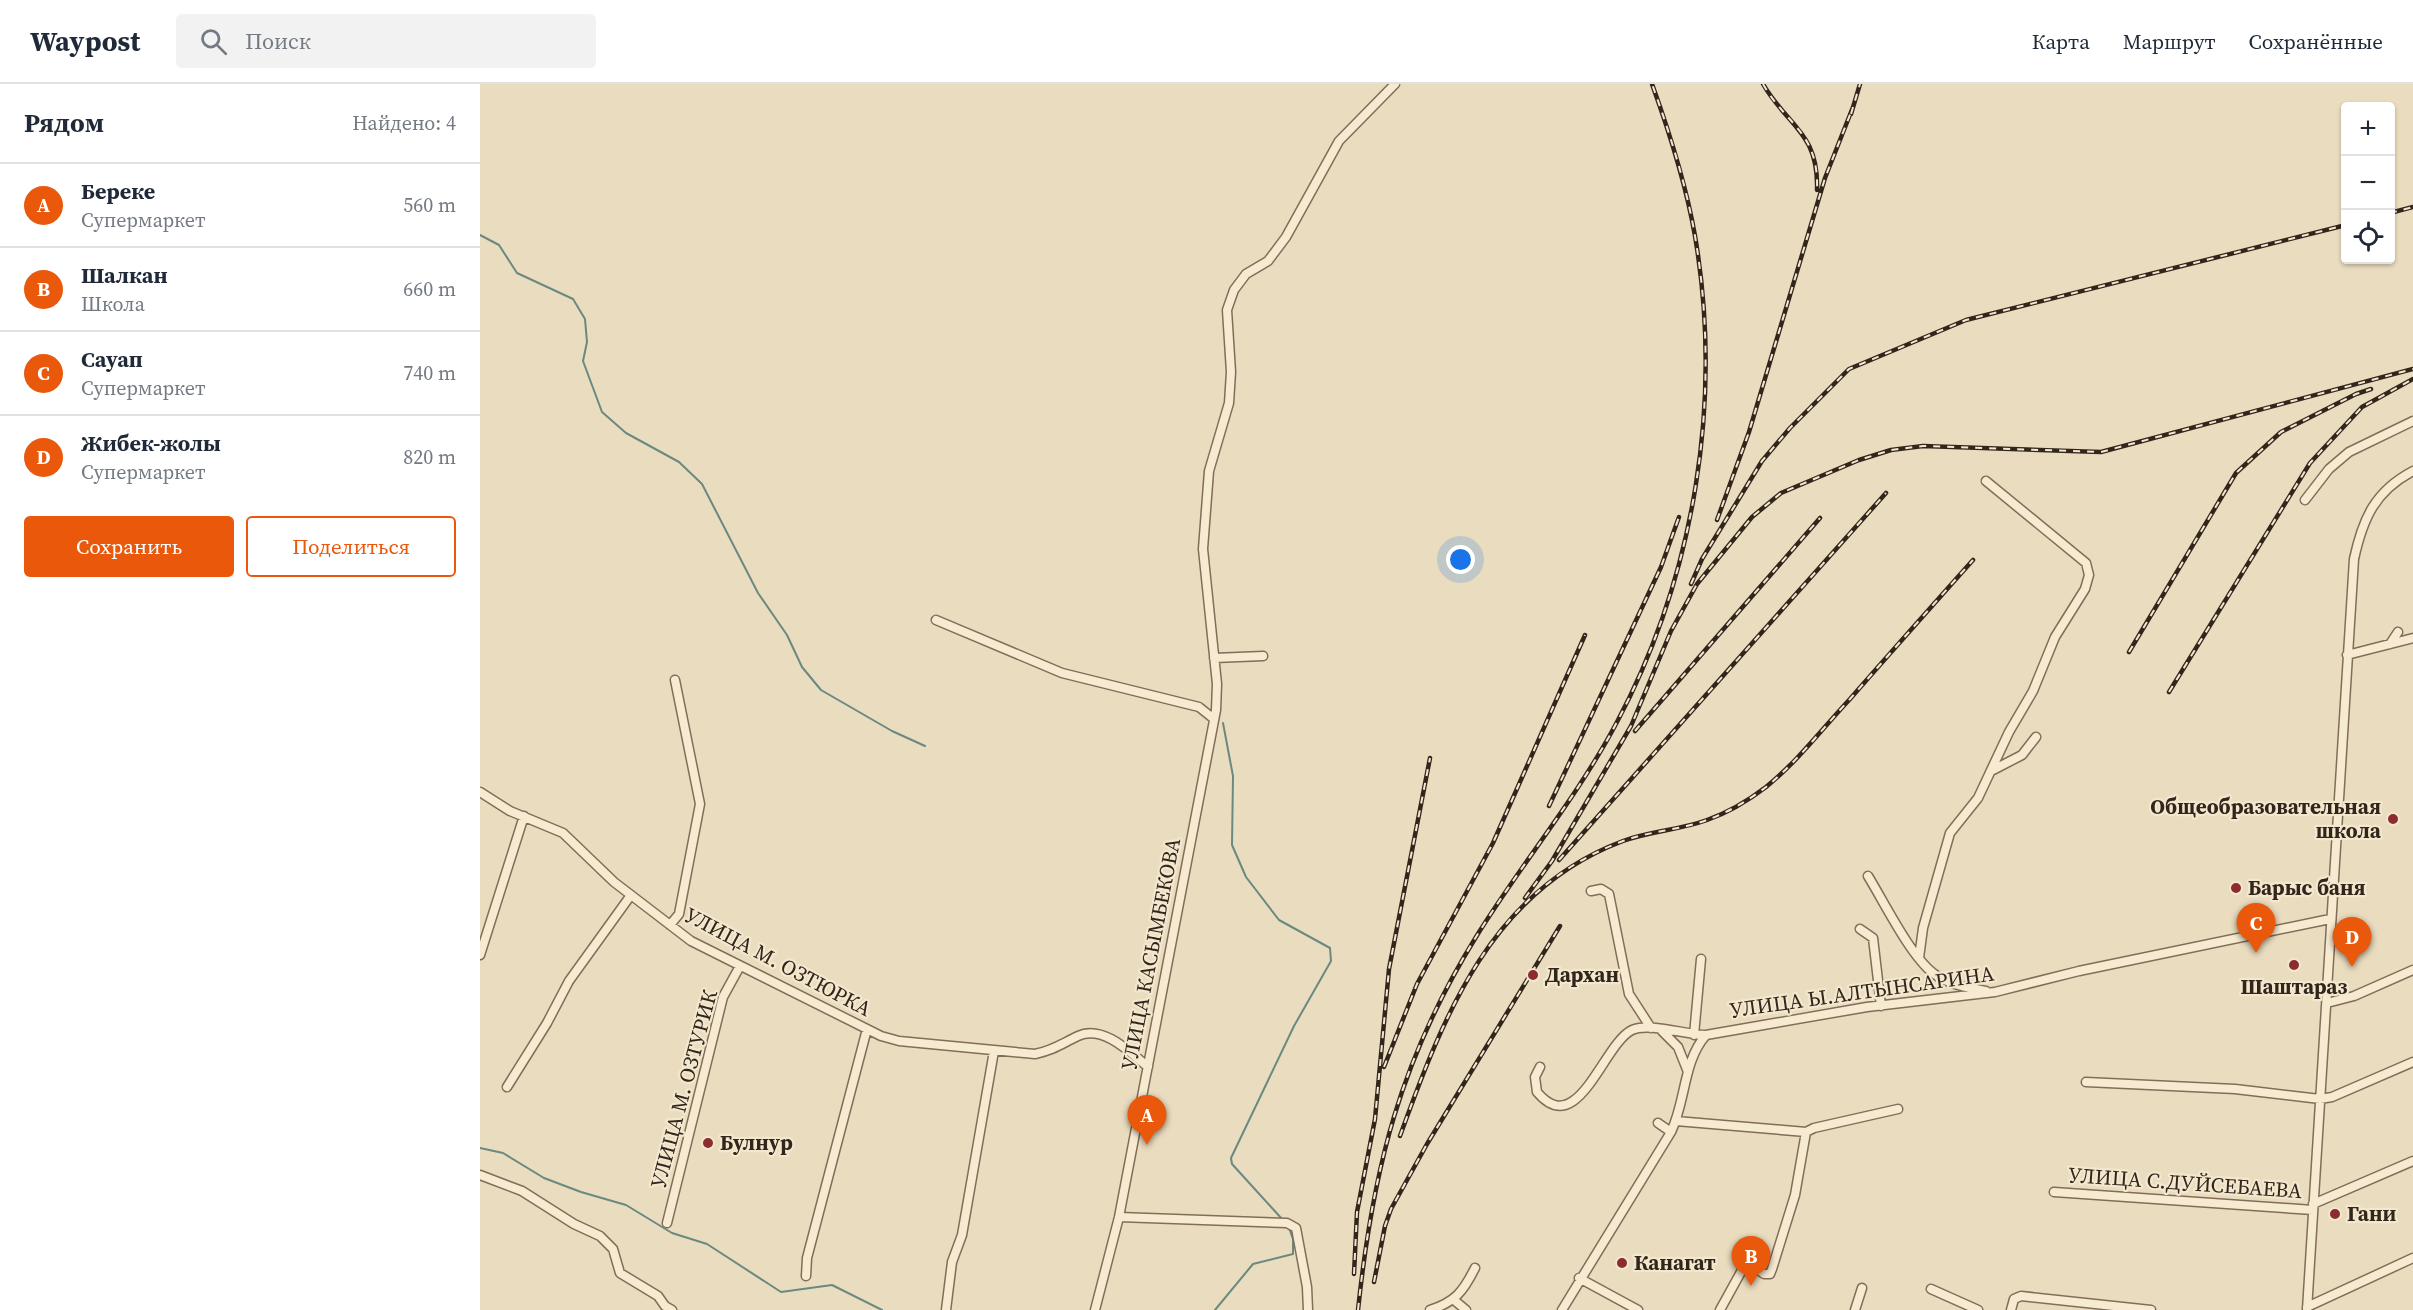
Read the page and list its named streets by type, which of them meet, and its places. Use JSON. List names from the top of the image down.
{
  "streets": {
    "street": [
      "УЛИЦА КАСЫМБЕКОВА",
      "УЛИЦА М. ОЗТЮРКА",
      "УЛИЦА Ы.АЛТЫНСАРИНА",
      "УЛИЦА М. ОЗТУРИК",
      "УЛИЦА С.ДУЙСЕБАЕВА"
    ]
  },
  "crossings": [
    ["УЛИЦА КАСЫМБЕКОВА", "УЛИЦА М. ОЗТЮРКА"],
    ["УЛИЦА М. ОЗТЮРКА", "УЛИЦА М. ОЗТУРИК"],
    ["УЛИЦА Ы.АЛТЫНСАРИНА", "УЛИЦА С.ДУЙСЕБАЕВА"]
  ],
  "places": [
    "Общеобразовательная школа",
    "Барыс баня",
    "Шаштараз",
    "Дархан",
    "Булнур",
    "Гани",
    "Канагат"
  ],
  "page": {
    "header": "Waypost",
    "search": "Поиск",
    "nav": ["Карта", "Маршрут", "Сохранённые"],
    "heading": ["Рядом", "Найдено: 4"],
    "map_buttons": ["+", "−"],
    "list": [
      {
        "mark": "A",
        "name": "Береке",
        "note": "Супермаркет",
        "value": "560 m"
      },
      {
        "mark": "B",
        "name": "Шалкан",
        "note": "Школа",
        "value": "660 m"
      },
      {
        "mark": "C",
        "name": "Сауап",
        "note": "Супермаркет",
        "value": "740 m"
      },
      {
        "mark": "D",
        "name": "Жибек-жолы",
        "note": "Супермаркет",
        "value": "820 m"
      }
    ],
    "buttons": ["Сохранить", "Поделиться"],
    "pins": [
      "C",
      "D",
      "A",
      "B"
    ]
  }
}
